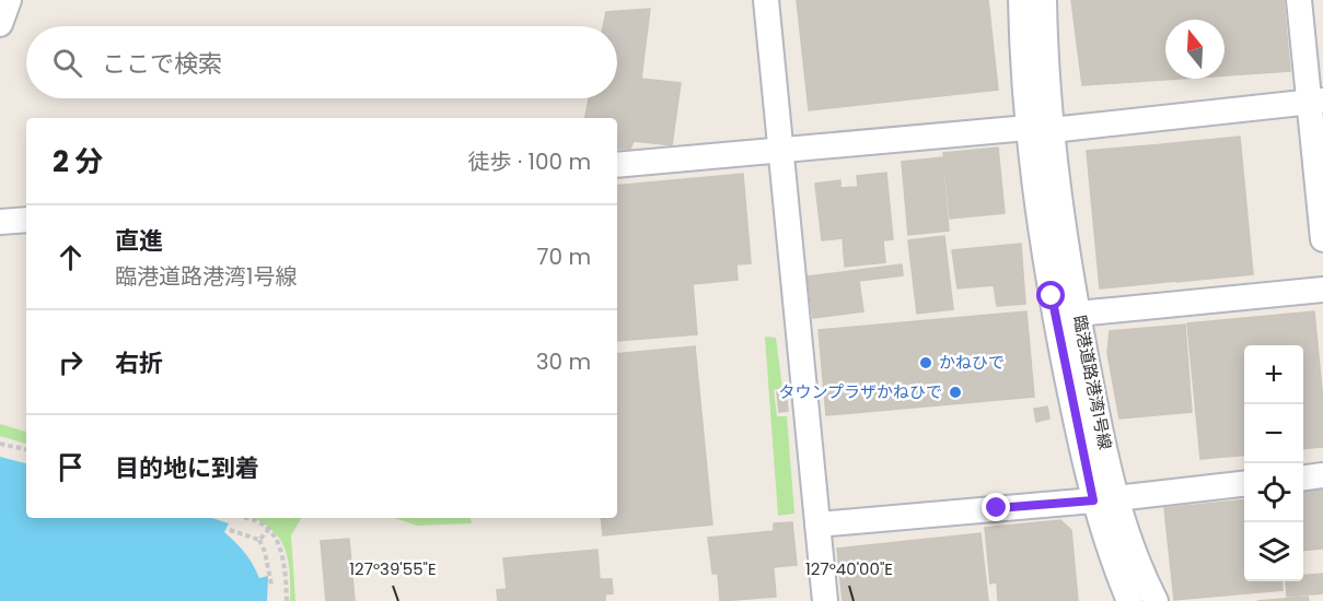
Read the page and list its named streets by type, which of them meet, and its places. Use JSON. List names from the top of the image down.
{
  "streets": {
    "street": ["臨港道路港湾1号線"]
  },
  "places": ["かねひで", "タウンプラザかねひで"],
  "north": "top",
  "page": {
    "search": "ここで検索",
    "heading": ["2 分", "徒歩 · 100 m"],
    "list": [
      ["直進", "臨港道路港湾1号線", "70 m"],
      ["右折", "30 m"],
      "目的地に到着"
    ],
    "map_buttons": ["+", "−"]
  },
  "coordinates": ["127°39'55\"E", "127°40'00\"E"]
}
